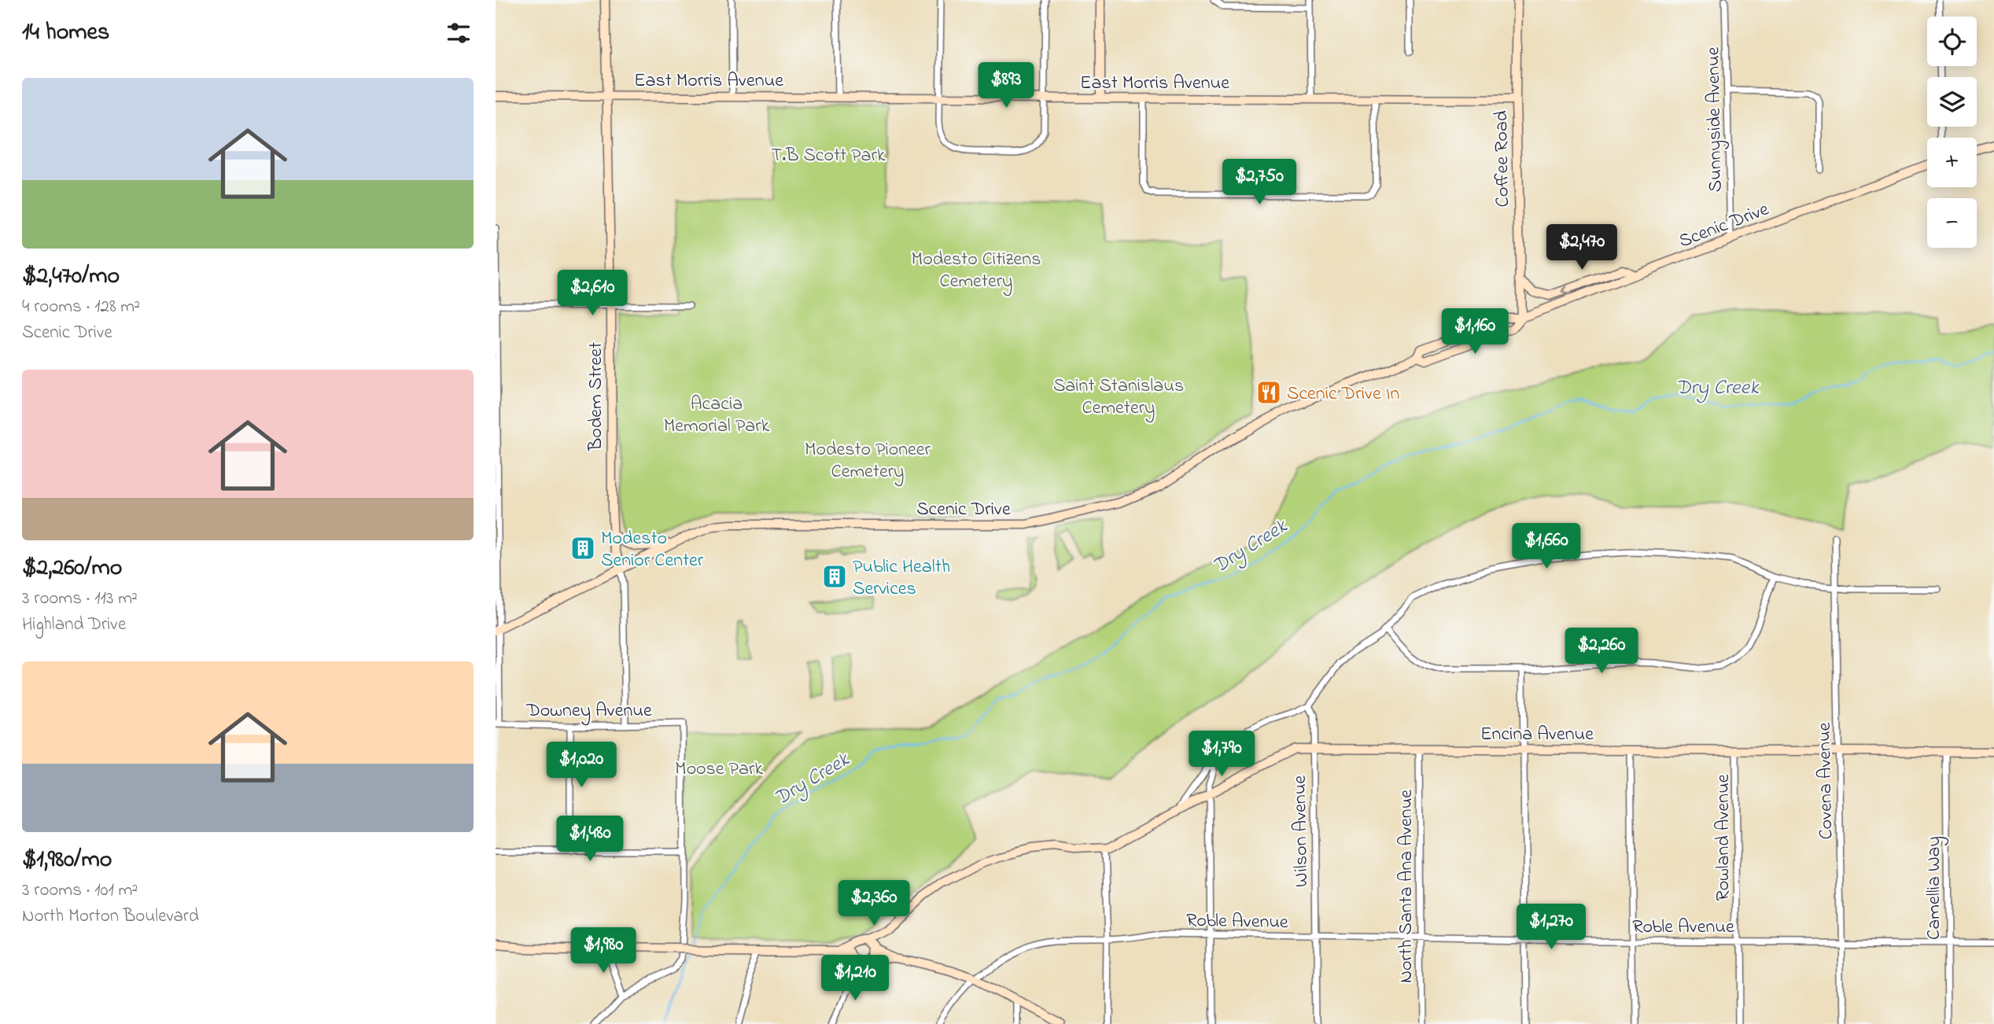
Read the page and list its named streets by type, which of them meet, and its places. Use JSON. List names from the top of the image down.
{
  "streets": {
    "street": [
      "East Morris Avenue",
      "Sunnyside Avenue",
      "Coffee Road",
      "Scenic Drive",
      "Bodem Street",
      "Downey Avenue",
      "Encina Avenue",
      "Covena Avenue",
      "Wilson Avenue",
      "Rowland Avenue",
      "North Santa Ana Avenue",
      "Camellia Way",
      "Roble Avenue"
    ]
  },
  "crossings": [
    ["East Morris Avenue", "Coffee Road"],
    ["East Morris Avenue", "Bodem Street"],
    ["Sunnyside Avenue", "Scenic Drive"],
    ["Coffee Road", "Scenic Drive"],
    ["Scenic Drive", "Bodem Street"],
    ["Bodem Street", "Downey Avenue"],
    ["Encina Avenue", "Covena Avenue"],
    ["Encina Avenue", "Wilson Avenue"],
    ["Encina Avenue", "Rowland Avenue"],
    ["Encina Avenue", "North Santa Ana Avenue"],
    ["Encina Avenue", "Camellia Way"],
    ["Covena Avenue", "Roble Avenue"],
    ["Wilson Avenue", "Roble Avenue"],
    ["Rowland Avenue", "Roble Avenue"],
    ["North Santa Ana Avenue", "Roble Avenue"],
    ["Camellia Way", "Roble Avenue"]
  ],
  "water": ["Dry Creek"],
  "parks": [
    "T.B Scott Park",
    "Modesto Citizens Cemetery",
    "Saint Stanislaus Cemetery",
    "Acacia Memorial Park",
    "Modesto Pioneer Cemetery",
    "Moose Park"
  ],
  "places": {
    "restaurant": ["Scenic Drive In"],
    "building": ["Modesto Senior Center", "Public Health Services"]
  },
  "page": {
    "heading": "14 homes",
    "map_buttons": ["+", "−"],
    "price": [
      "$893",
      "$2,750",
      "$2,470",
      "$2,610",
      "$1,160",
      "$1,660",
      "$2,260",
      "$1,790",
      "$1,020",
      "$1,480",
      "$2,360",
      "$1,270",
      "$1,980",
      "$1,210"
    ],
    "list": [
      {
        "name": "$2,470/mo",
        "note": "4 rooms · 128 m² · Scenic Drive"
      },
      {
        "name": "$2,260/mo",
        "note": "3 rooms · 113 m² · Highland Drive"
      },
      {
        "name": "$1,980/mo",
        "note": "3 rooms · 101 m² · North Morton Boulevard"
      }
    ]
  }
}
